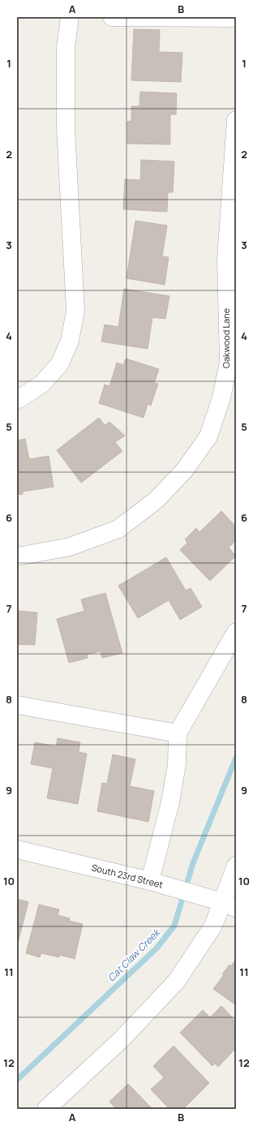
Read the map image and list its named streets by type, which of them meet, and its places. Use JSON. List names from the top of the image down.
{
  "streets": {
    "street": ["Oakwood Lane", "South 23rd Street"]
  },
  "water": ["Cat Claw Creek"],
  "grid": {
    "columns": ["A", "B"],
    "rows": [
      "1",
      "2",
      "3",
      "4",
      "5",
      "6",
      "7",
      "8",
      "9",
      "10",
      "11",
      "12"
    ]
  }
}
